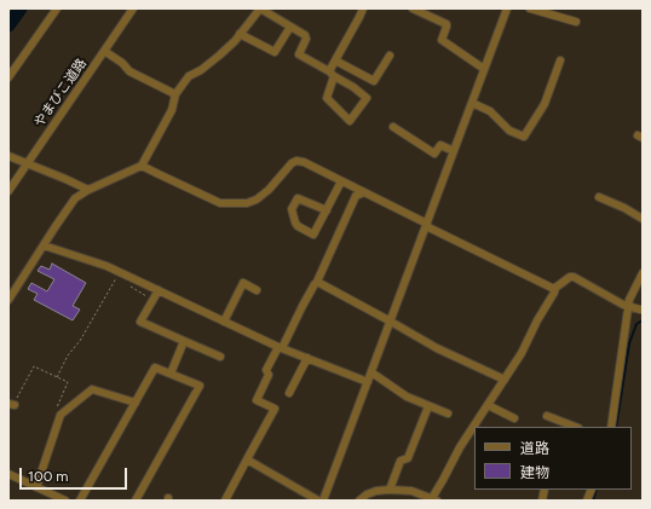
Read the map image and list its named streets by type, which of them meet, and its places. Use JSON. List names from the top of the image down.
{
  "streets": {
    "street": ["やまびこ道路"]
  },
  "legend": ["道路", "建物"],
  "scale_bar": "100 m"
}
